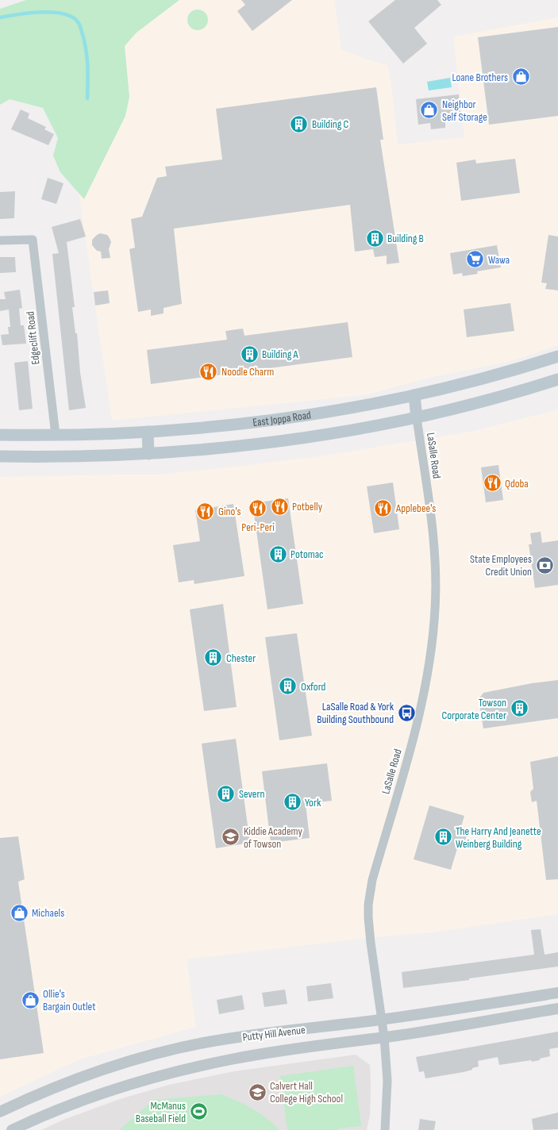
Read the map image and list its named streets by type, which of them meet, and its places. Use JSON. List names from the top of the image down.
{
  "streets": {
    "main road": ["East Joppa Road"],
    "street": ["Edgeclift Road", "LaSalle Road", "Putty Hill Avenue"]
  },
  "crossings": [
    ["Edgeclift Road", "East Joppa Road"],
    ["East Joppa Road", "LaSalle Road"],
    ["LaSalle Road", "Putty Hill Avenue"]
  ],
  "places": {
    "shop": [
      "Loane Brothers",
      "Neighbor Self Storage",
      "Michaels",
      "Ollie's Bargain Outlet"
    ],
    "building": [
      "Building C",
      "Building B",
      "Building A",
      "Potomac",
      "Chester",
      "Oxford",
      "Towson Corporate Center",
      "Severn",
      "York",
      "The Harry And Jeanette Weinberg Building"
    ],
    "supermarket": ["Wawa"],
    "restaurant": [
      "Noodle Charm",
      "Qdoba",
      "Potbelly",
      "Applebee's",
      "Peri-Peri",
      "Gino's"
    ],
    "bank": ["State Employees Credit Union"],
    "bus stop": ["LaSalle Road & York Building Southbound"],
    "school or university": ["Kiddie Academy of Towson", "Calvert Hall College High School"],
    "sports": ["McManus Baseball Field"]
  }
}
